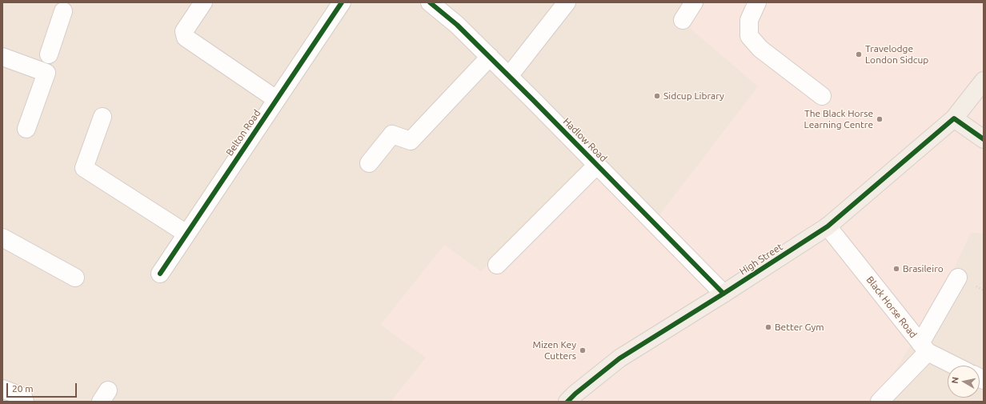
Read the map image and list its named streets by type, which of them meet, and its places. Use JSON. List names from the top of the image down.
{
  "streets": {
    "main road": ["High Street"],
    "street": ["Belton Road", "Hadlow Road", "Black Horse Road"]
  },
  "crossings": [
    ["Hadlow Road", "High Street"],
    ["High Street", "Black Horse Road"]
  ],
  "places": [
    "Travelodge London Sidcup",
    "Sidcup Library",
    "The Black Horse Learning Centre",
    "Brasileiro",
    "Better Gym",
    "Mizen Key Cutters"
  ],
  "scale_bar": "20 m",
  "north": "left"
}
